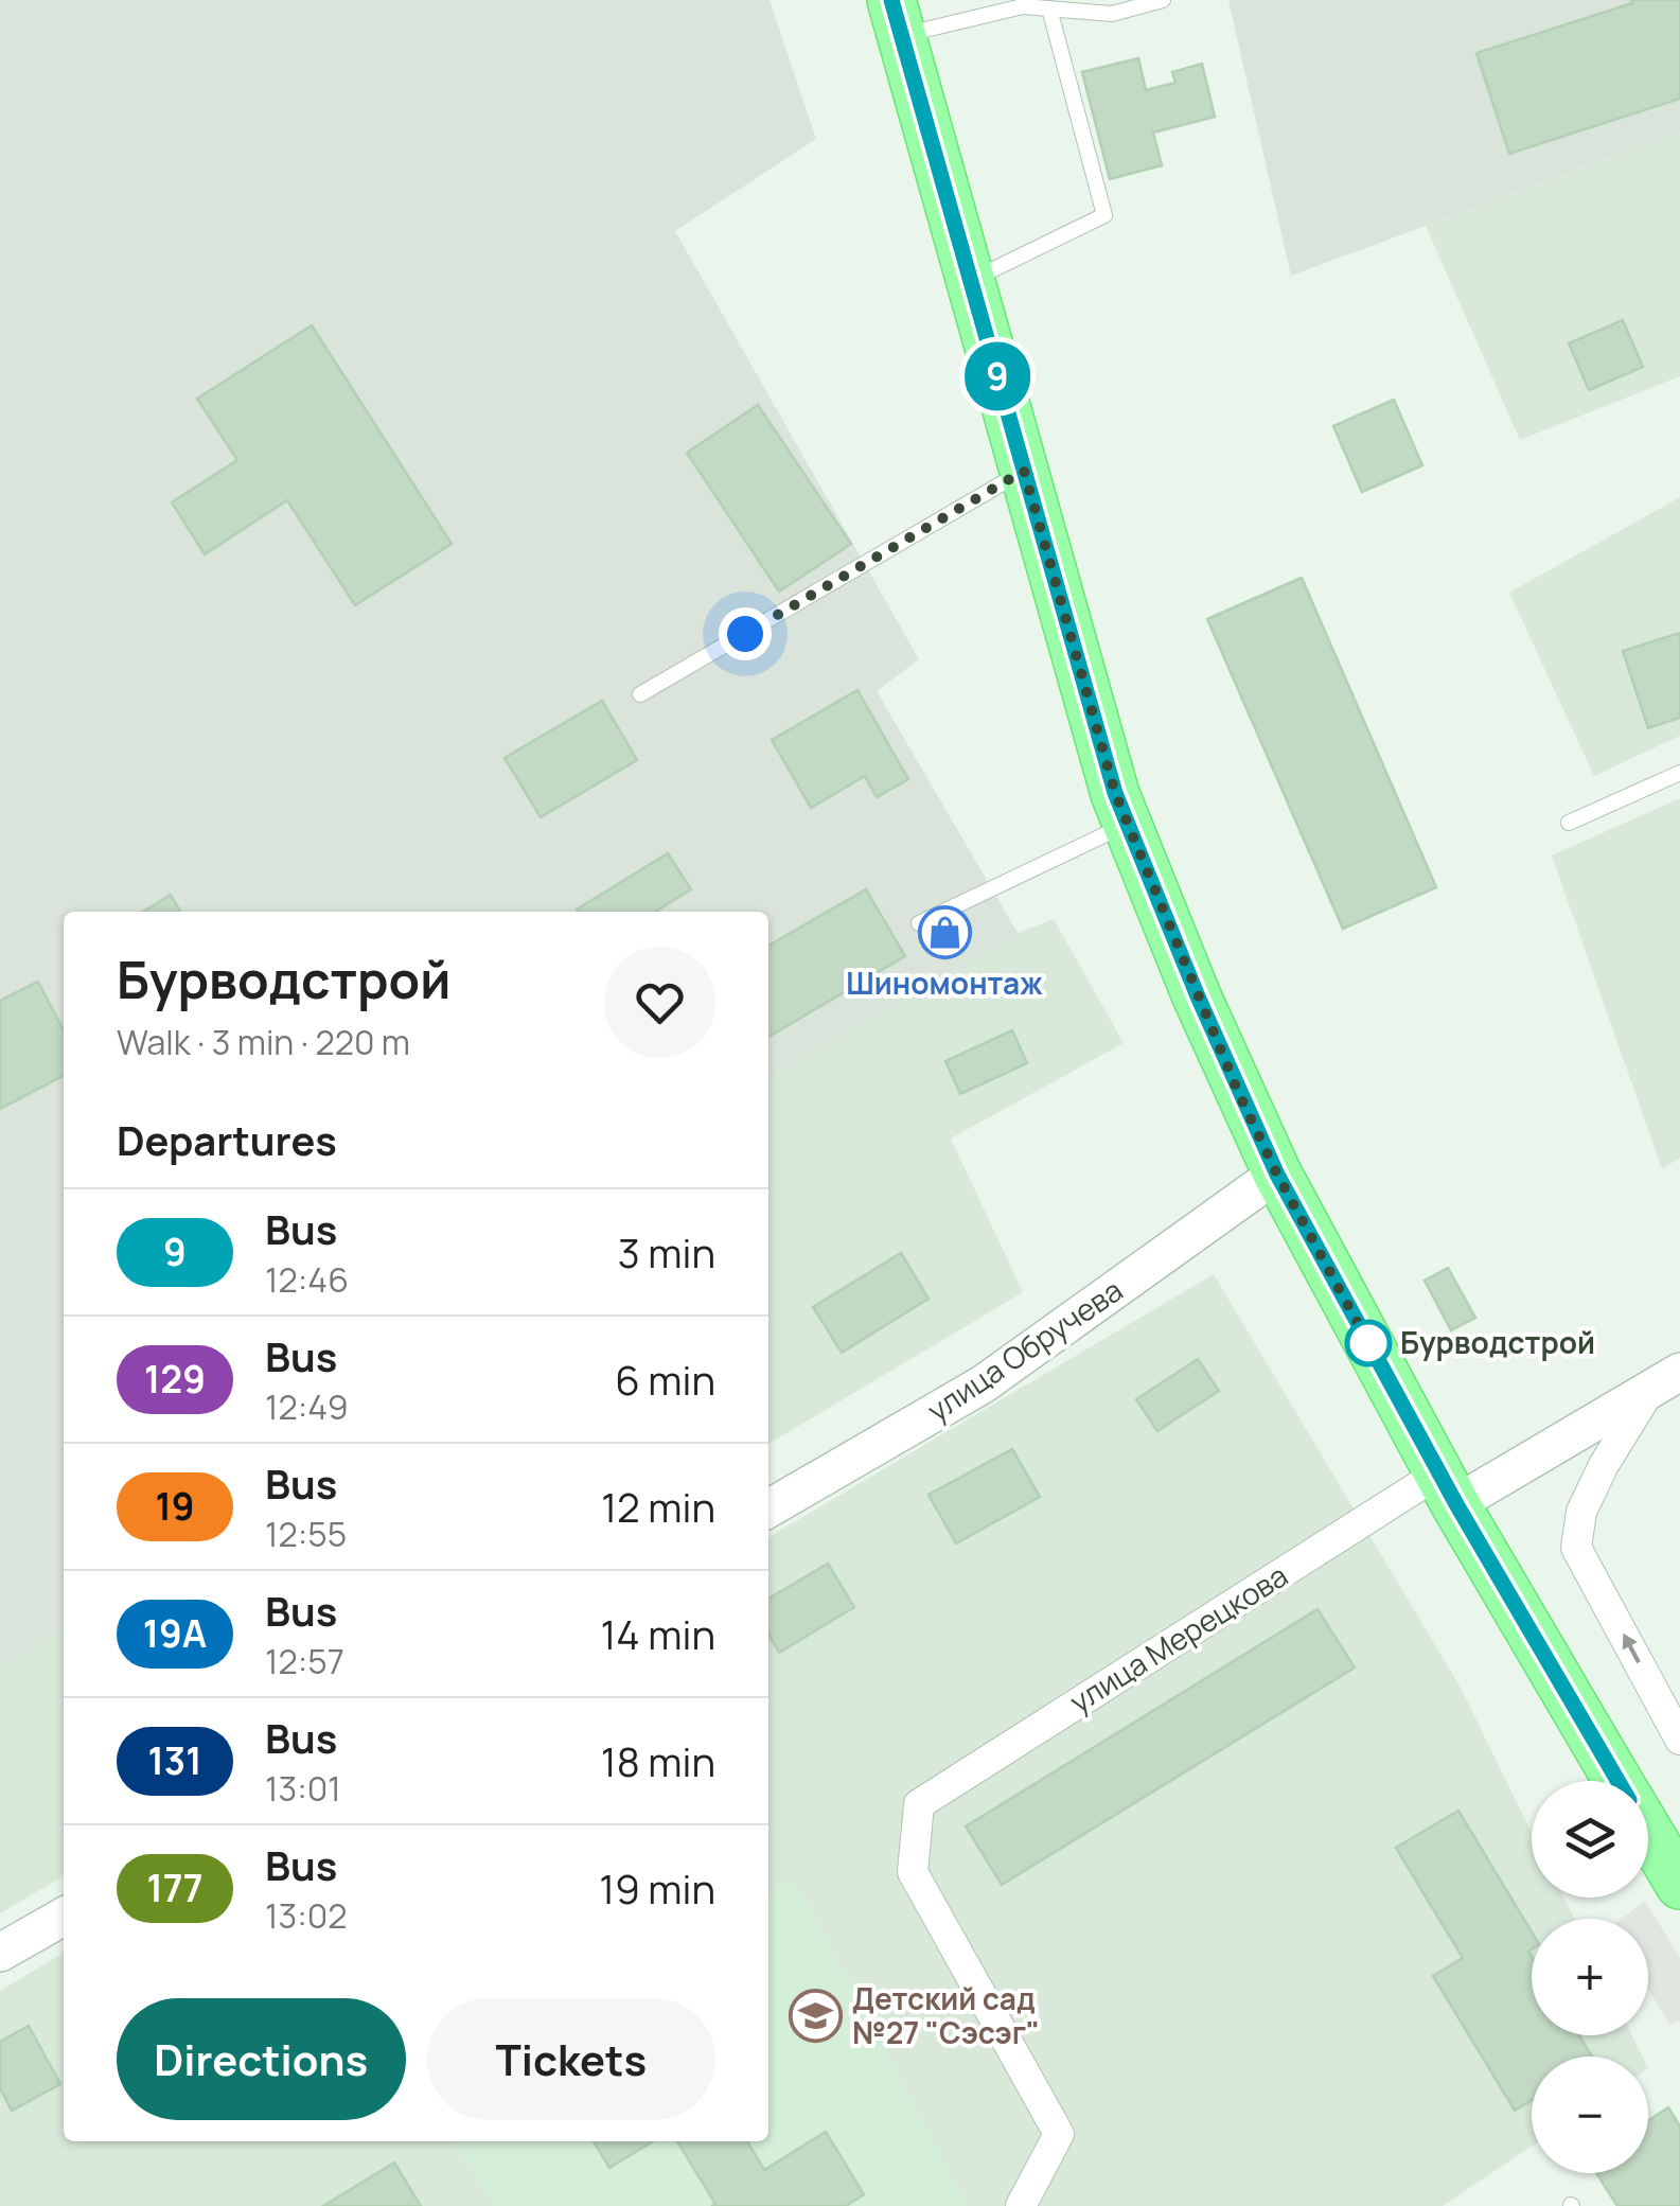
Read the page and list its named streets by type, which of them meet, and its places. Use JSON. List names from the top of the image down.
{
  "streets": {
    "street": ["улица Обручева", "улица Мерецкова"]
  },
  "places": {
    "shop": ["Шиномонтаж"],
    "other": ["Бурводстрой"],
    "school or university": ["Детский сад №27 \"Сэсэг\""]
  },
  "lines": ["bus line 9"],
  "page": {
    "on_map": "9",
    "heading": [
      ["Бурводстрой", "Walk · 3 min · 220 m"],
      "Departures"
    ],
    "list": [
      {
        "mark": "9",
        "name": "Bus",
        "note": "12:46",
        "value": "3 min"
      },
      {
        "mark": "129",
        "name": "Bus",
        "note": "12:49",
        "value": "6 min"
      },
      {
        "mark": "19",
        "name": "Bus",
        "note": "12:55",
        "value": "12 min"
      },
      {
        "mark": "19А",
        "name": "Bus",
        "note": "12:57",
        "value": "14 min"
      },
      {
        "mark": "131",
        "name": "Bus",
        "note": "13:01",
        "value": "18 min"
      },
      {
        "mark": "177",
        "name": "Bus",
        "note": "13:02",
        "value": "19 min"
      }
    ],
    "map_buttons": ["+", "−"],
    "buttons": ["Directions", "Tickets"]
  }
}
